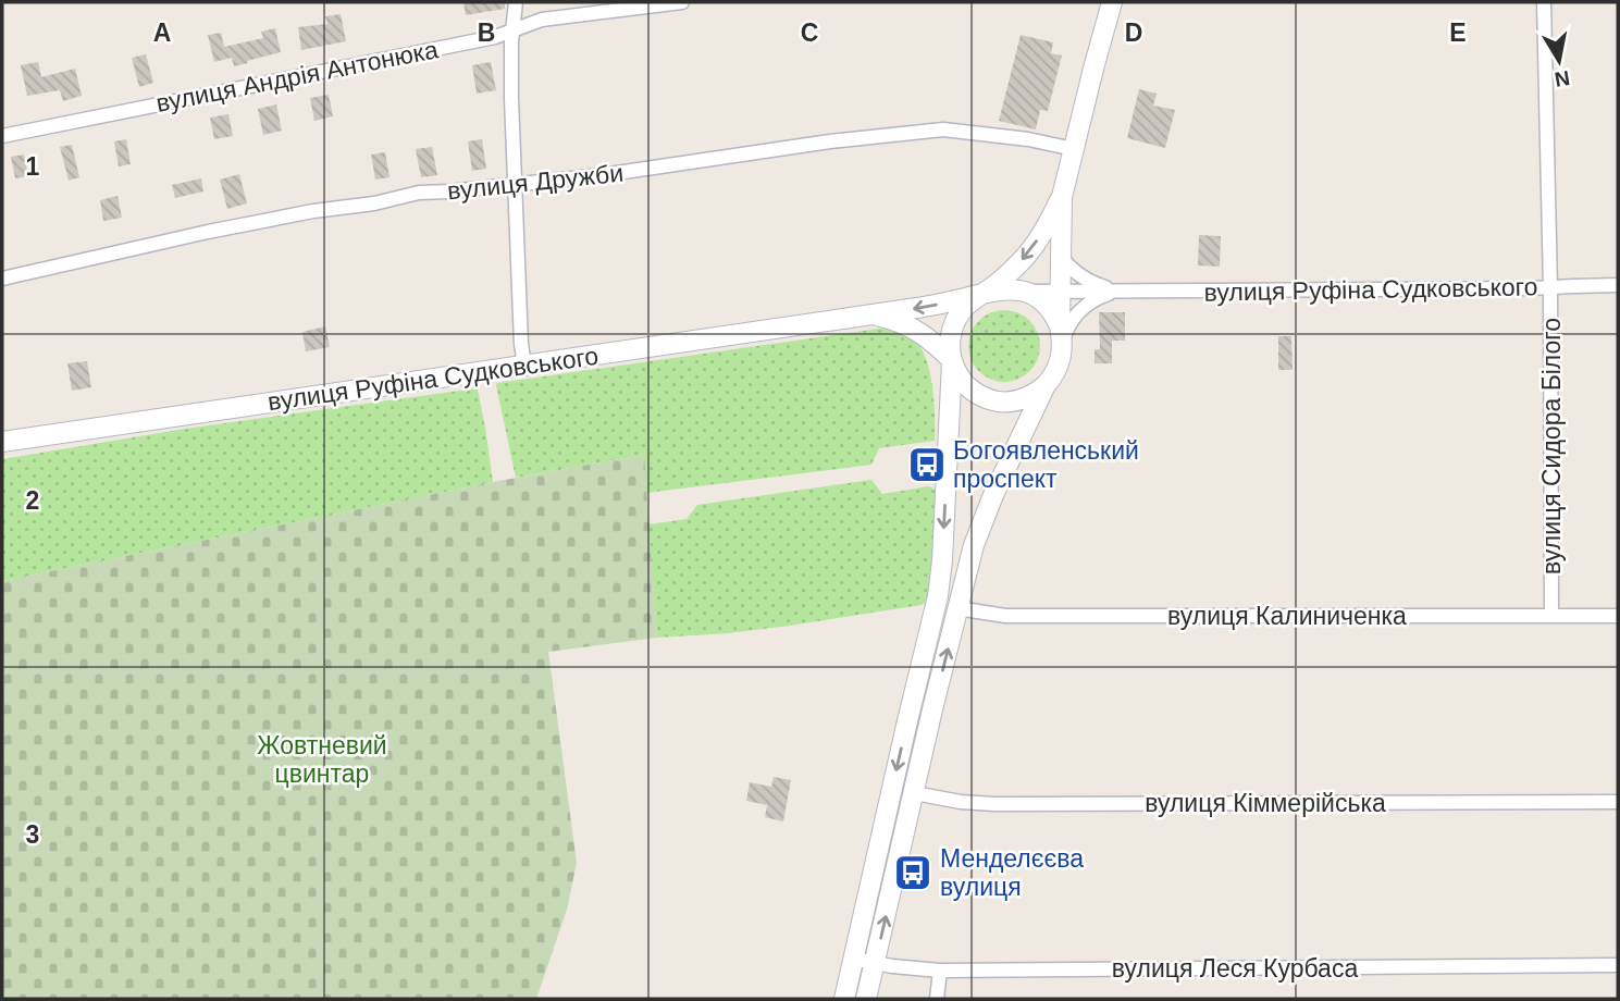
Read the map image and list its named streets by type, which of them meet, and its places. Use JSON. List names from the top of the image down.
{
  "streets": {
    "main road": ["вулиця Руфіна Судковського"],
    "street": [
      "вулиця Андрія Антонюка",
      "вулиця Дружби",
      "вулиця Сидора Білого",
      "вулиця Калиниченка",
      "вулиця Кіммерійська",
      "вулиця Леся Курбаса"
    ]
  },
  "crossings": [
    ["вулиця Руфіна Судковського", "вулиця Сидора Білого"],
    ["вулиця Сидора Білого", "вулиця Калиниченка"]
  ],
  "parks": ["Жовтневий цвинтар"],
  "places": {
    "bus stop": ["Богоявленський проспект", "Менделєєва вулиця"]
  },
  "north": "bottom",
  "grid": {
    "columns": [
      "A",
      "B",
      "C",
      "D",
      "E"
    ],
    "rows": ["1", "2", "3"]
  }
}
